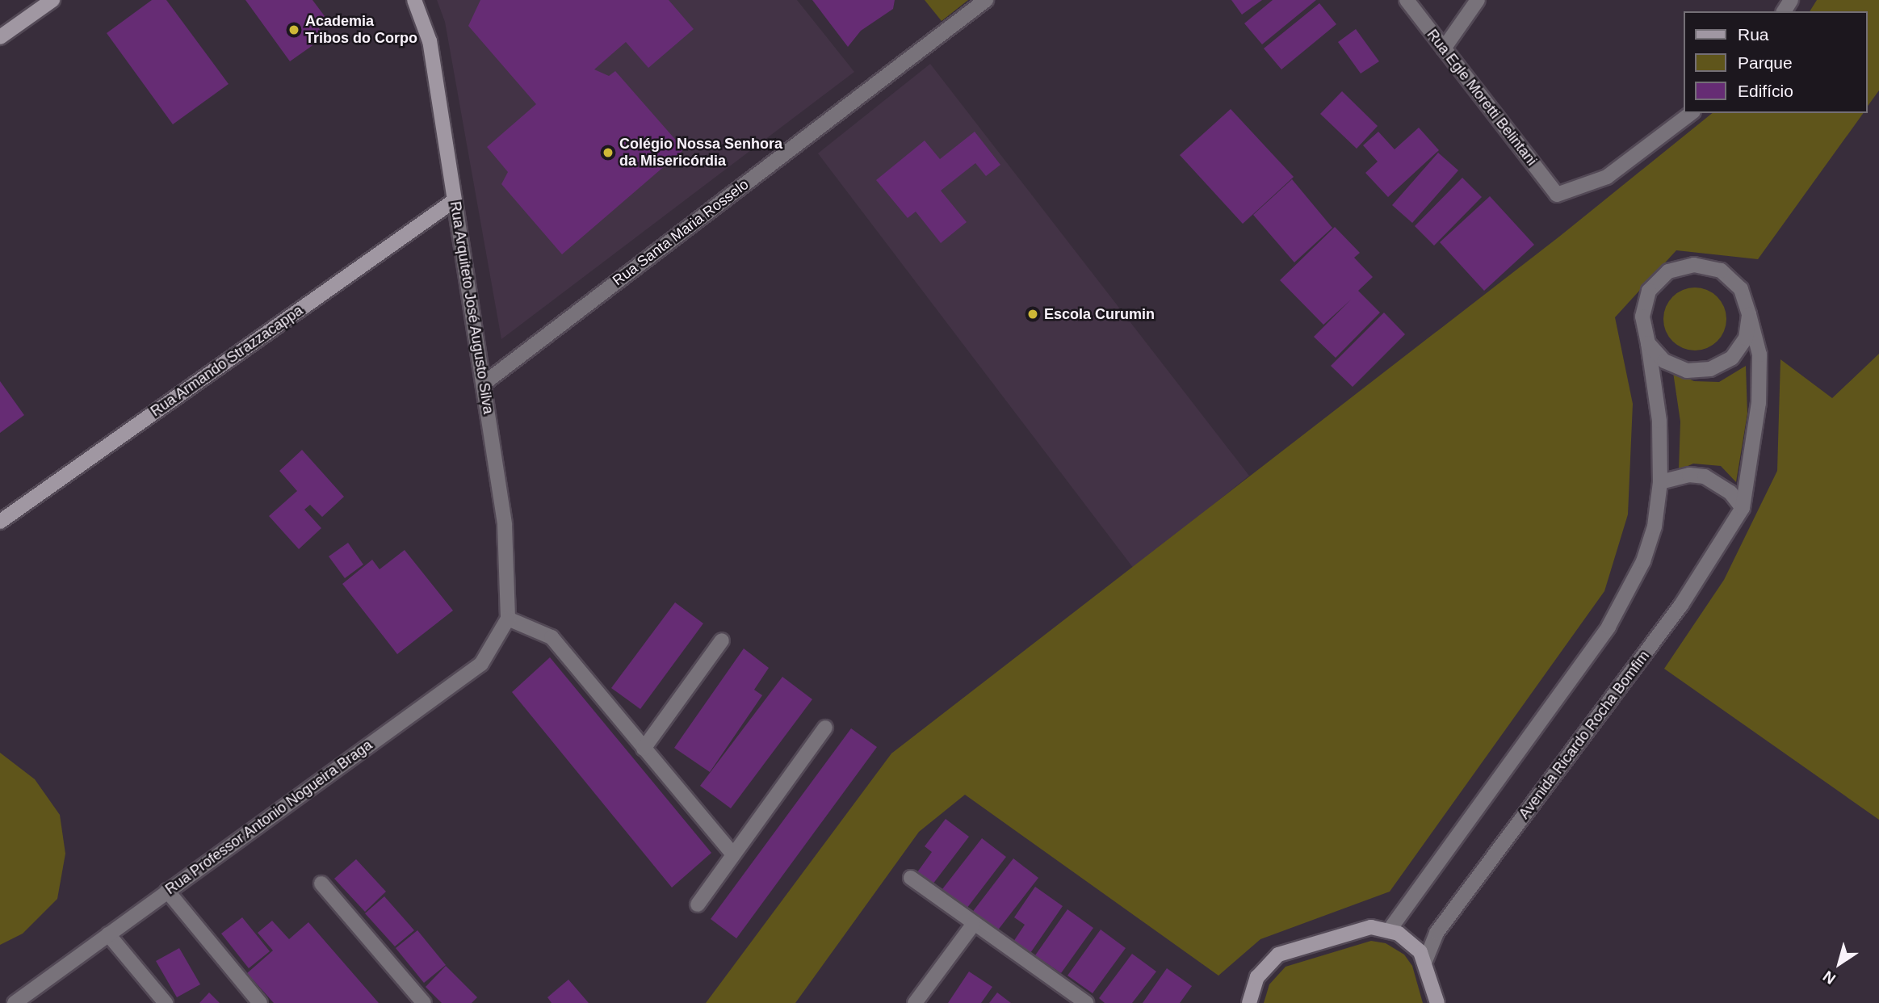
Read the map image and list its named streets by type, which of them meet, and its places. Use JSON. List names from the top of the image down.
{
  "streets": {
    "main road": ["Rua Arquiteto José Augusto Silva", "Rua Armando Strazzacappa"],
    "street": [
      "Rua Egle Moretti Belintani",
      "Rua Santa Maria Rosselo",
      "Avenida Ricardo Rocha Bomfim",
      "Rua Professor Antonio Nogueira Braga"
    ]
  },
  "crossings": [
    ["Rua Santa Maria Rosselo", "Rua Arquiteto José Augusto Silva"],
    ["Rua Arquiteto José Augusto Silva", "Rua Armando Strazzacappa"],
    ["Rua Arquiteto José Augusto Silva", "Rua Professor Antonio Nogueira Braga"]
  ],
  "places": ["Academia Tribos do Corpo", "Colégio Nossa Senhora da Misericórdia", "Escola Curumin"],
  "legend": ["Rua", "Parque", "Edifício"],
  "north": "bottom left"
}
